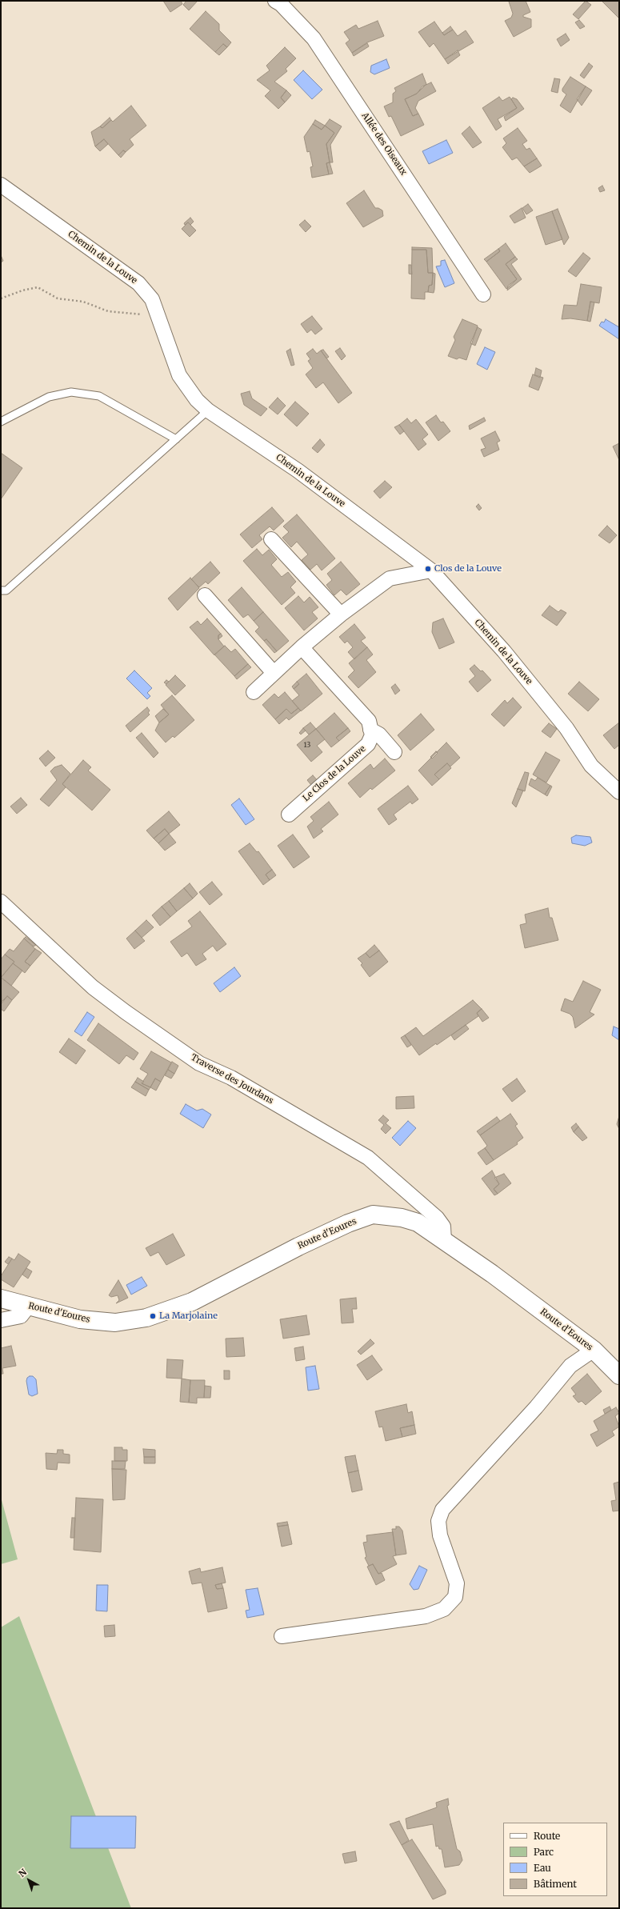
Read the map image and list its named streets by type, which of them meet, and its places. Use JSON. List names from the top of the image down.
{
  "streets": {
    "street": [
      "Allée des Oiseaux",
      "Chemin de la Louve",
      "Le Clos de la Louve",
      "Traverse des Jourdans",
      "Route d'Eoures"
    ]
  },
  "crossings": [
    ["Traverse des Jourdans", "Route d'Eoures"]
  ],
  "places": ["Clos de la Louve", "La Marjolaine"],
  "house_numbers": ["13"],
  "legend": [
    "Route",
    "Parc",
    "Eau",
    "Bâtiment"
  ],
  "north": "top left"
}
